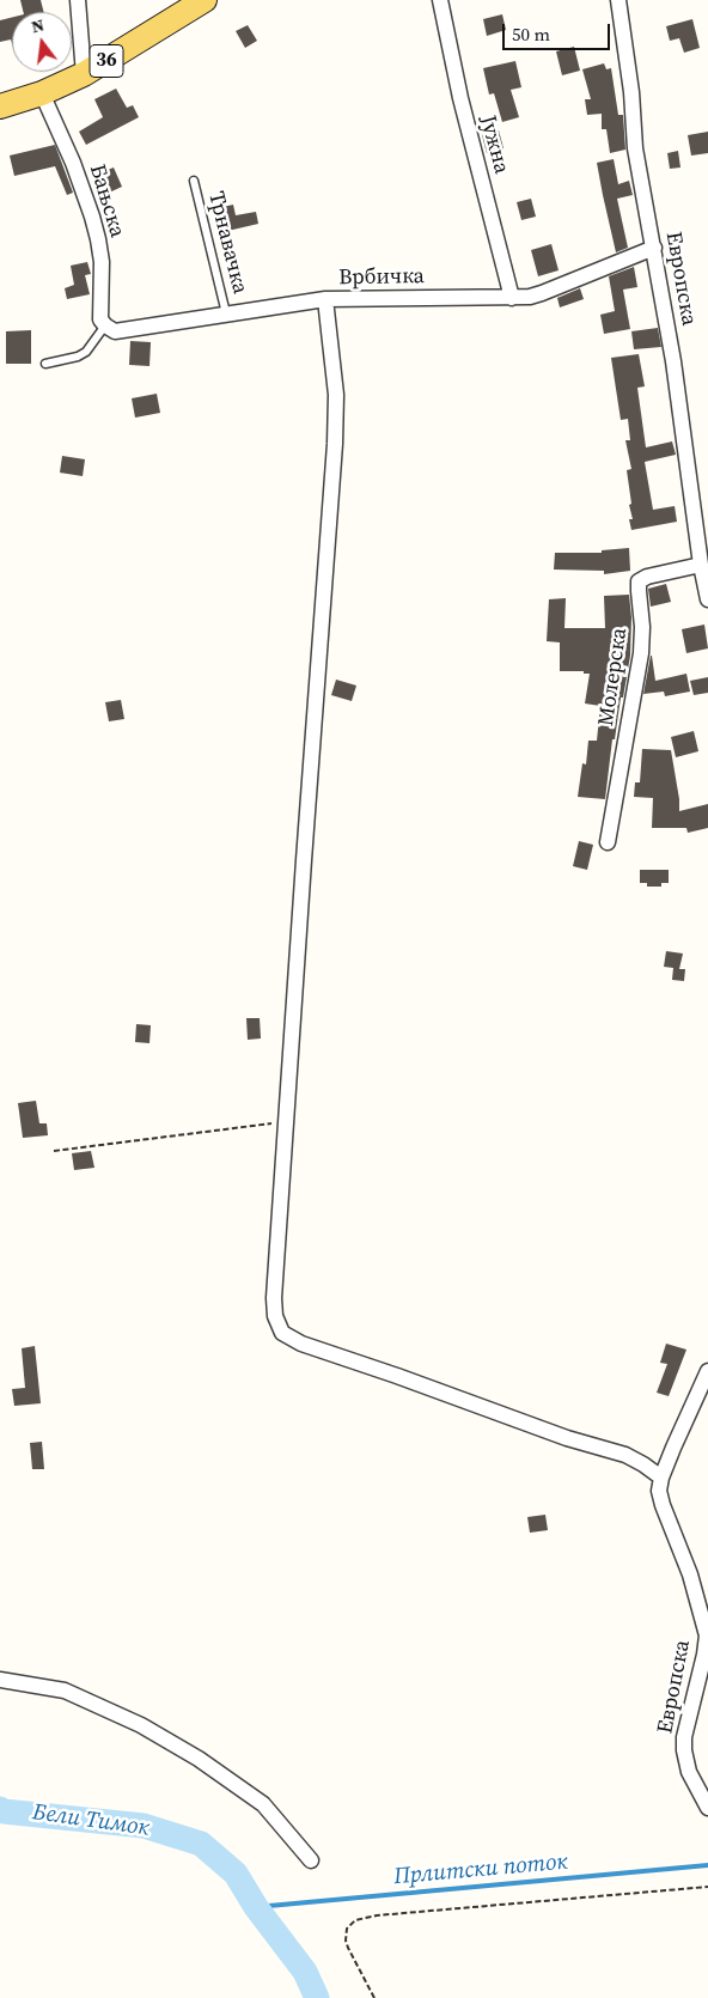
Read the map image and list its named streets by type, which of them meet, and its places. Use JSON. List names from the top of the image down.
{
  "streets": {
    "main road": ["36"],
    "street": [
      "Јужна",
      "Бањска",
      "Врбичка",
      "Европска",
      "Молерска"
    ],
    "lane": ["Трнавачка"]
  },
  "crossings": [
    ["36", "Бањска"],
    ["Јужна", "Врбичка"],
    ["Бањска", "Врбичка"],
    ["Трнавачка", "Врбичка"],
    ["Врбичка", "Европска"],
    ["Европска", "Молерска"]
  ],
  "water": ["Бели Тимок", "Прлитски поток"],
  "scale_bar": "50 m",
  "north": "top"
}
